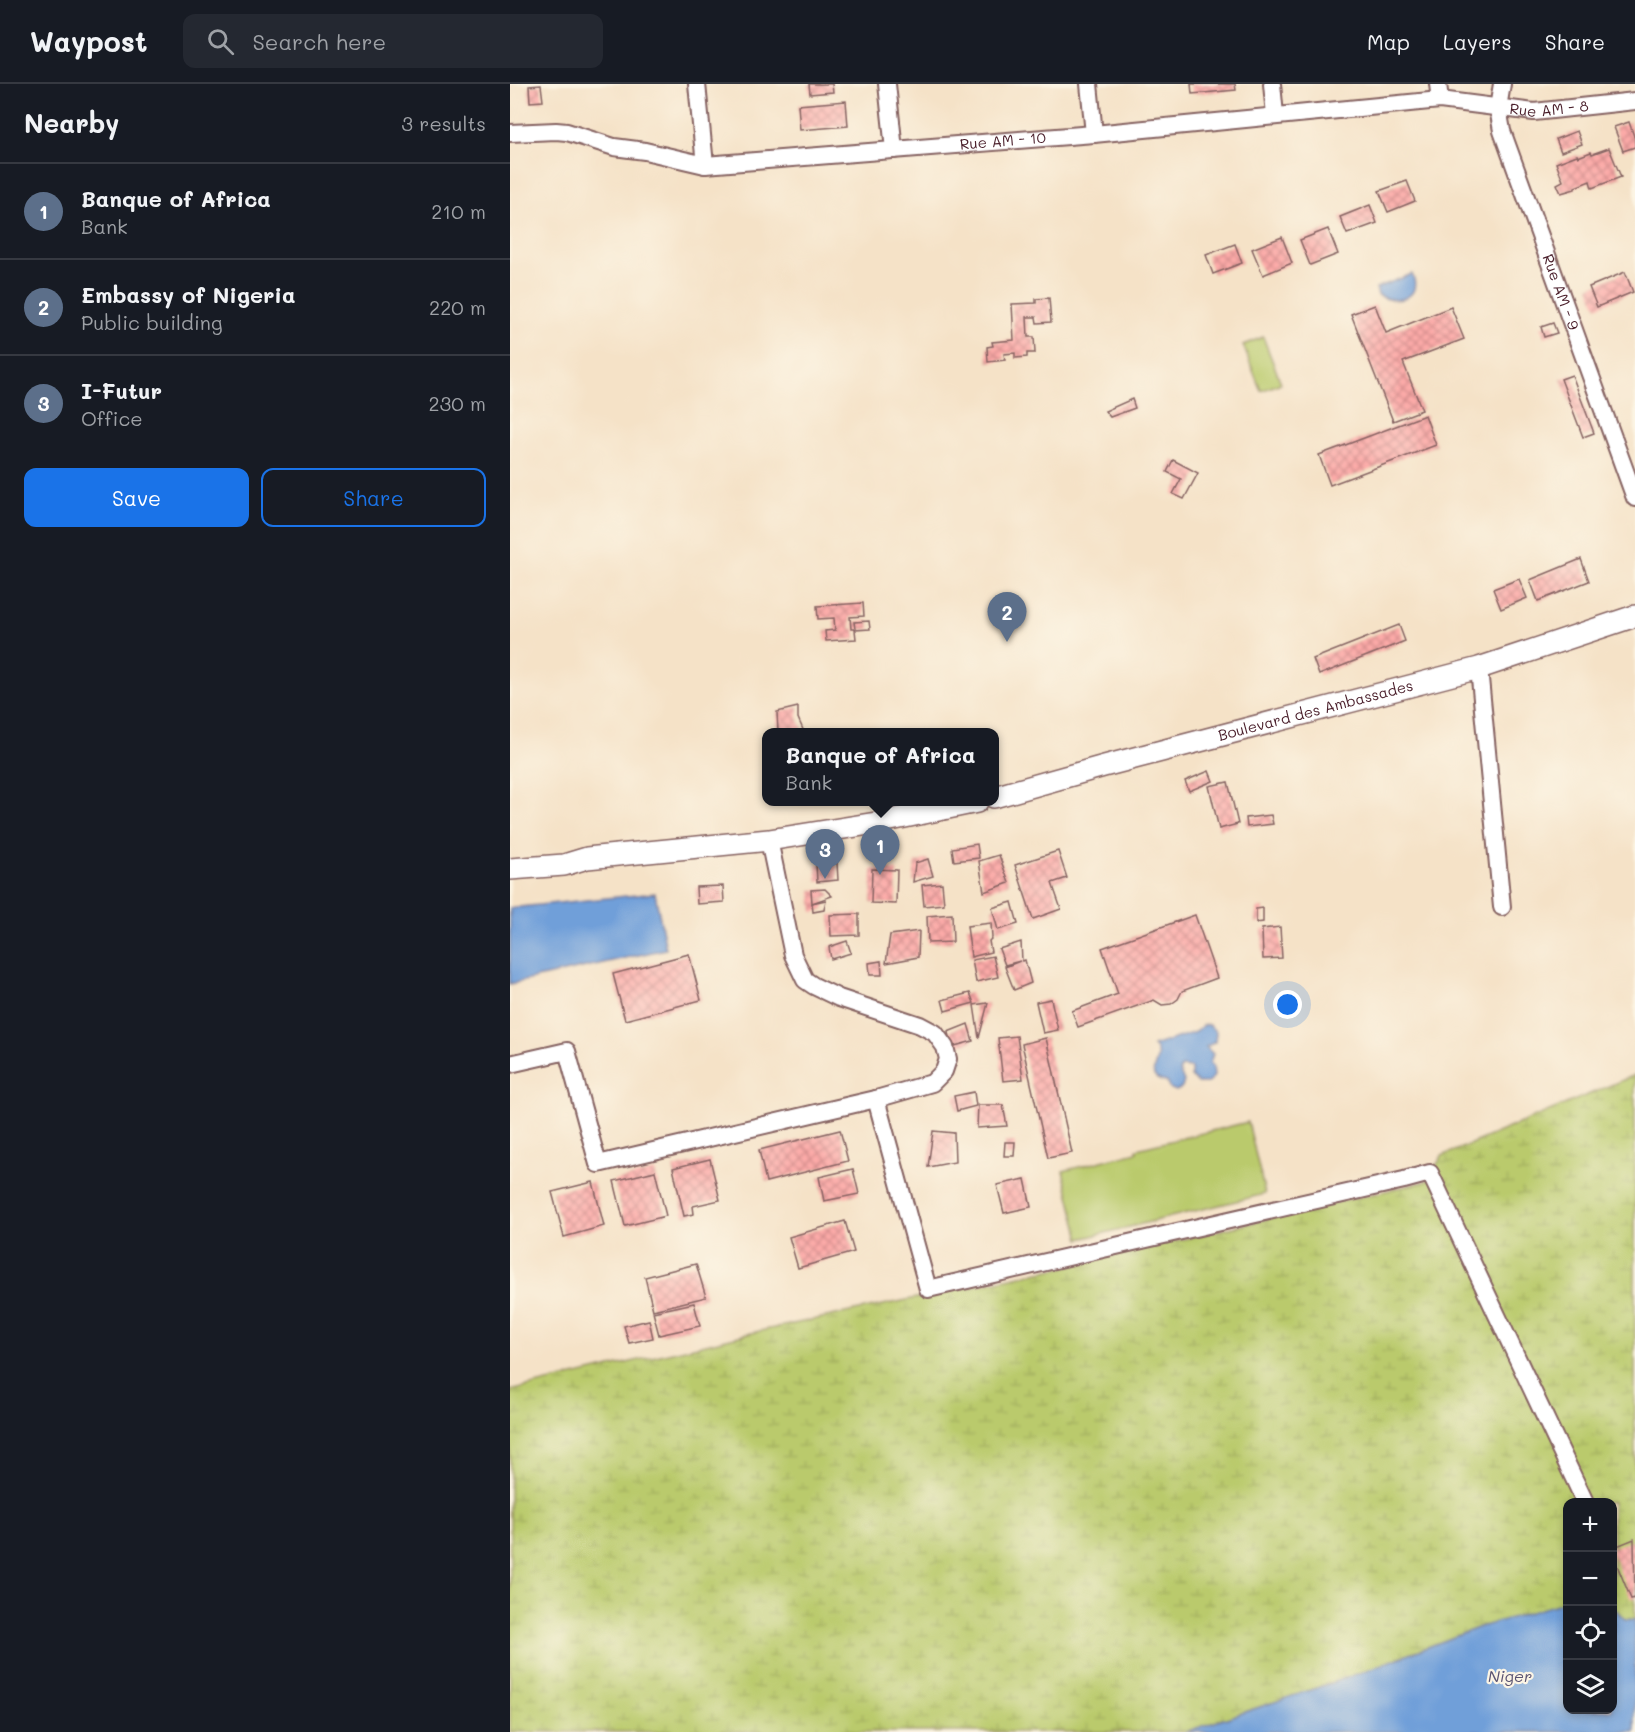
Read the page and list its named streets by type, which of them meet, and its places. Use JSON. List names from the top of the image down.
{
  "streets": {
    "main road": ["Boulevard des Ambassades"],
    "street": ["Rue AM - 8", "Rue AM - 10", "Rue AM - 9"]
  },
  "crossings": [
    ["Rue AM - 8", "Rue AM - 10"],
    ["Rue AM - 8", "Rue AM - 9"],
    ["Rue AM - 10", "Rue AM - 9"]
  ],
  "water": ["Niger"],
  "page": {
    "header": "Waypost",
    "search": "Search here",
    "nav": ["Map", "Layers", "Share"],
    "heading": ["Nearby", "3 results"],
    "list": [
      {
        "mark": "1",
        "name": "Banque of Africa",
        "note": "Bank",
        "value": "210 m"
      },
      {
        "mark": "2",
        "name": "Embassy of Nigeria",
        "note": "Public building",
        "value": "220 m"
      },
      {
        "mark": "3",
        "name": "I-Futur",
        "note": "Office",
        "value": "230 m"
      }
    ],
    "buttons": ["Save", "Share"],
    "pins": ["2", "1", "3"],
    "popup": ["Banque of Africa", "Bank"],
    "map_buttons": ["+", "−"]
  }
}
